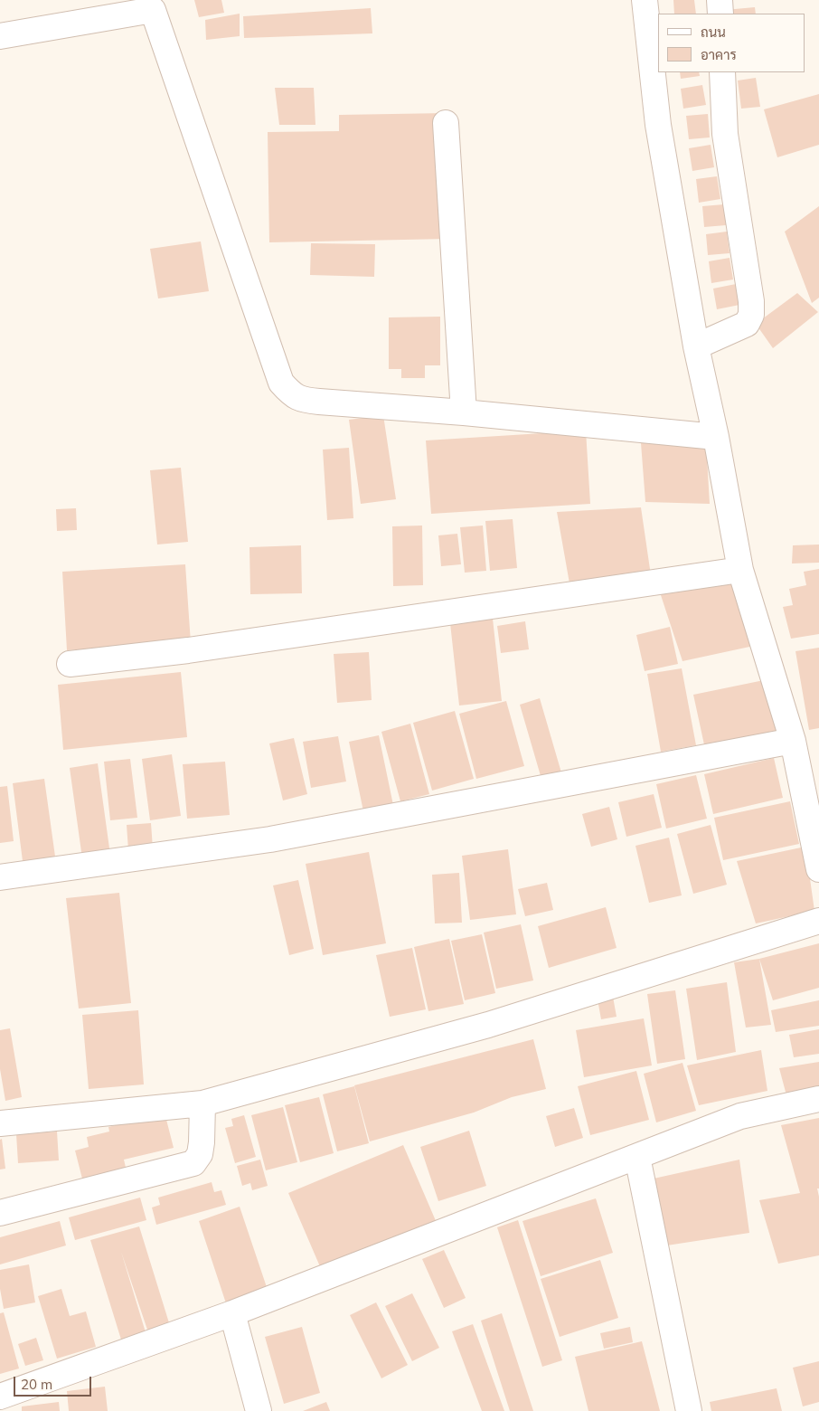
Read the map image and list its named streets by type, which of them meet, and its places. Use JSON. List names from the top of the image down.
{
  "legend": ["ถนน", "อาคาร"],
  "scale_bar": "20 m"
}
